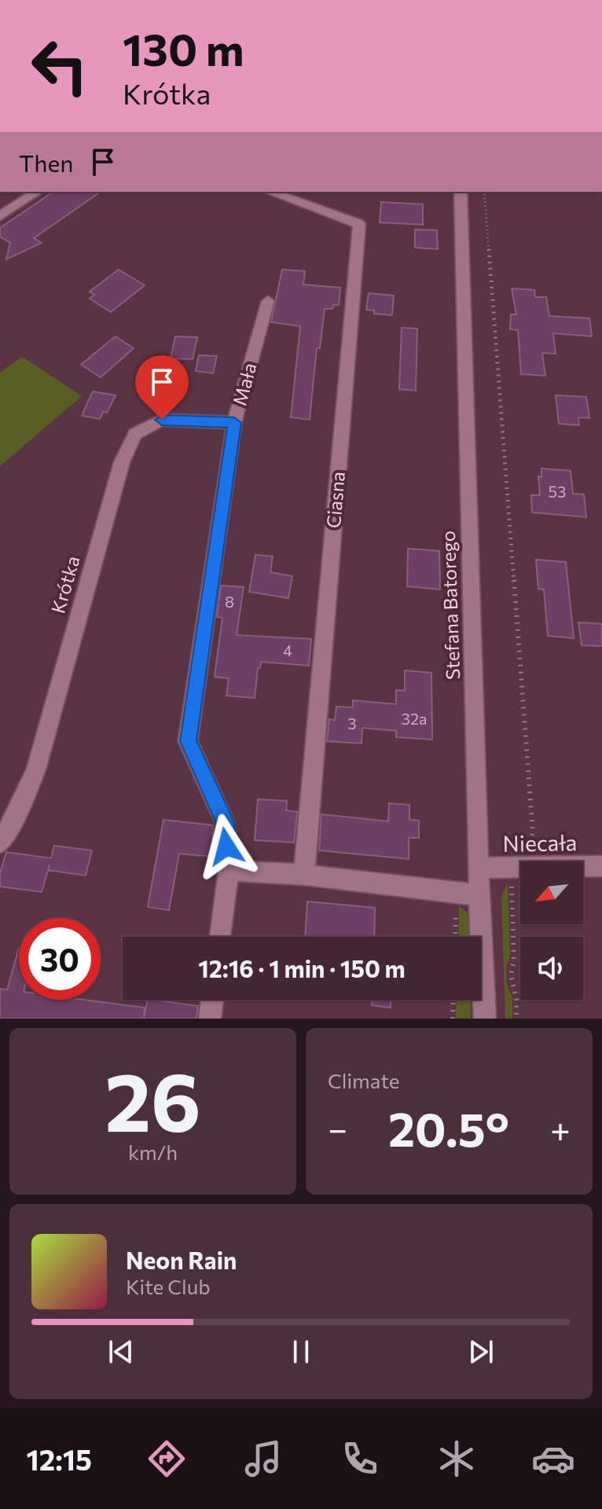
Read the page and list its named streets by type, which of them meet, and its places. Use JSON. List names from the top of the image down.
{
  "streets": {
    "street": [
      "Mała",
      "Ciasna",
      "Krótka",
      "Stefana Batorego",
      "Niecała"
    ]
  },
  "crossings": [
    ["Mała", "Krótka"],
    ["Stefana Batorego", "Niecała"]
  ],
  "house_numbers": [
    "53",
    "8",
    "4",
    "32a",
    "3"
  ],
  "north": "bottom left",
  "page": {
    "turn": ["130 m", "Krótka"],
    "then": "Then",
    "limit": "30",
    "trip": "12:16 · 1 min · 150 m",
    "tile": [
      ["26", "km/h"],
      "Climate"
    ],
    "heat": ["−", "20.5°", "+"],
    "song": ["Neon Rain", "Kite Club"],
    "tabs": "12:15"
  }
}
